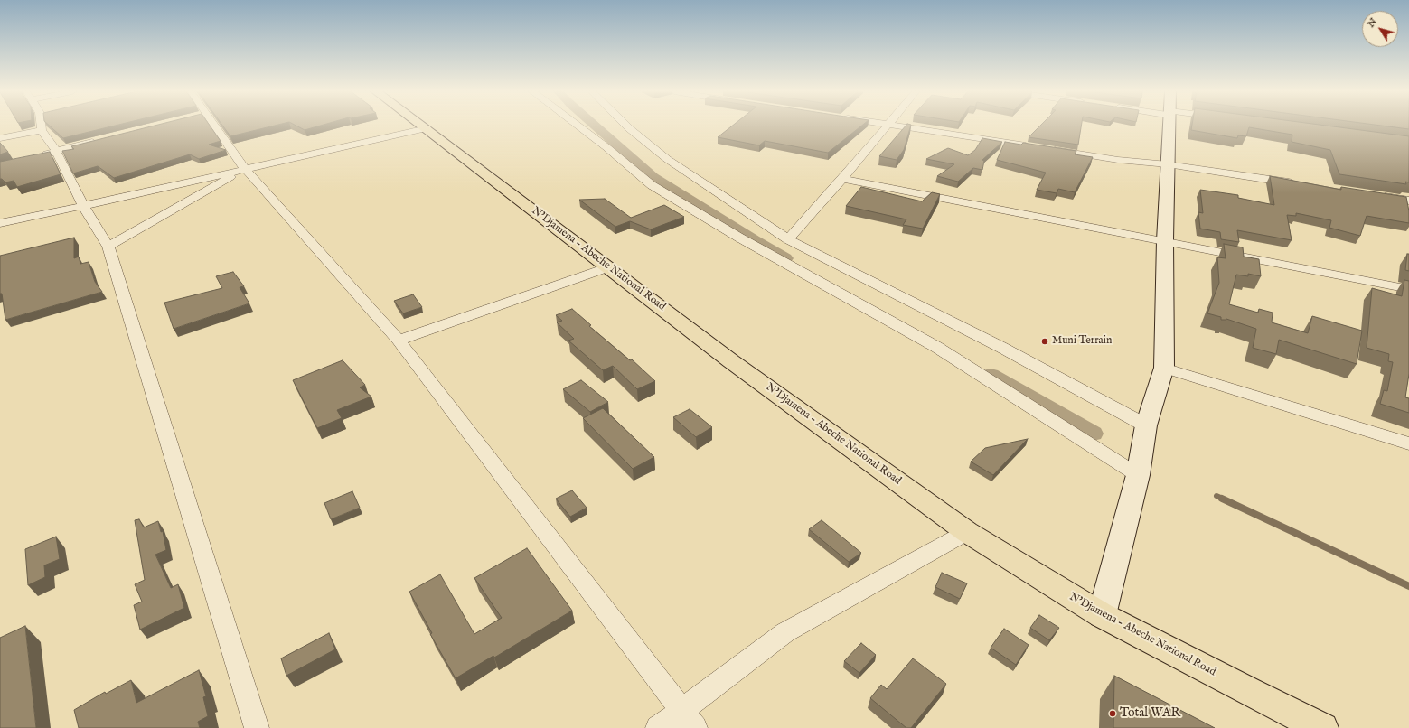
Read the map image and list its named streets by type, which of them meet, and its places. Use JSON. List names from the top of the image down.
{
  "streets": {
    "highway": ["N'Djamena - Abeche National Road"]
  },
  "places": ["Muni Terrain", "Total WAR"],
  "north": "top left"
}
